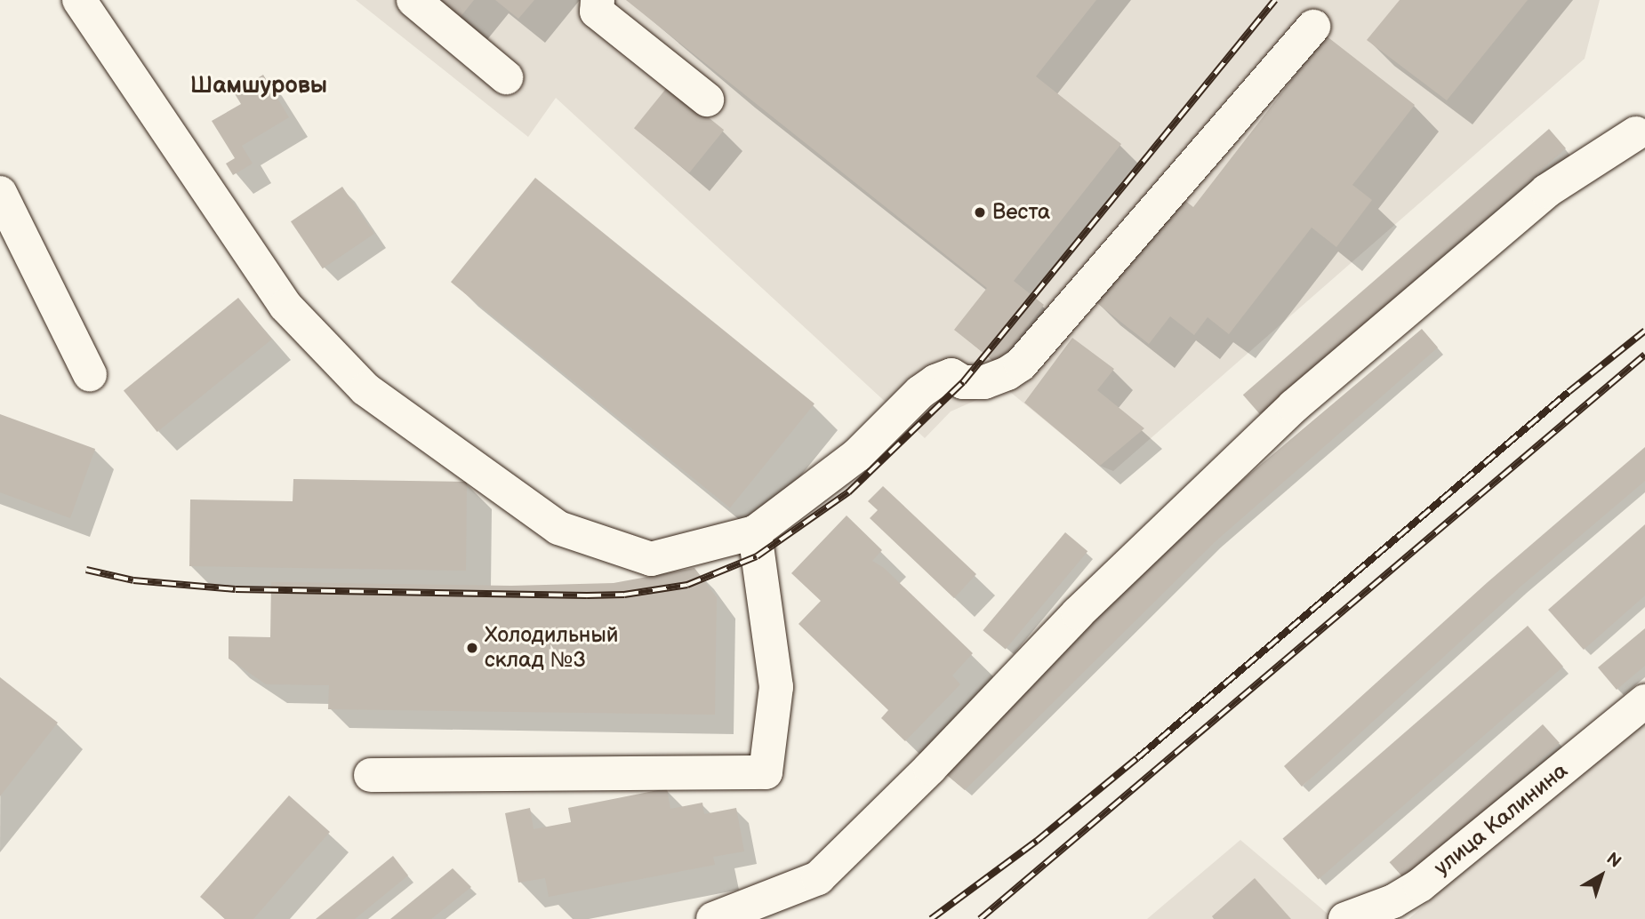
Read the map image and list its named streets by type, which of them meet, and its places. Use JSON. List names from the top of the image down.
{
  "streets": {
    "street": ["улица Калинина"]
  },
  "districts": ["Шамшуровы"],
  "places": ["Веста", "Холодильный склад №3"],
  "north": "top right"
}
